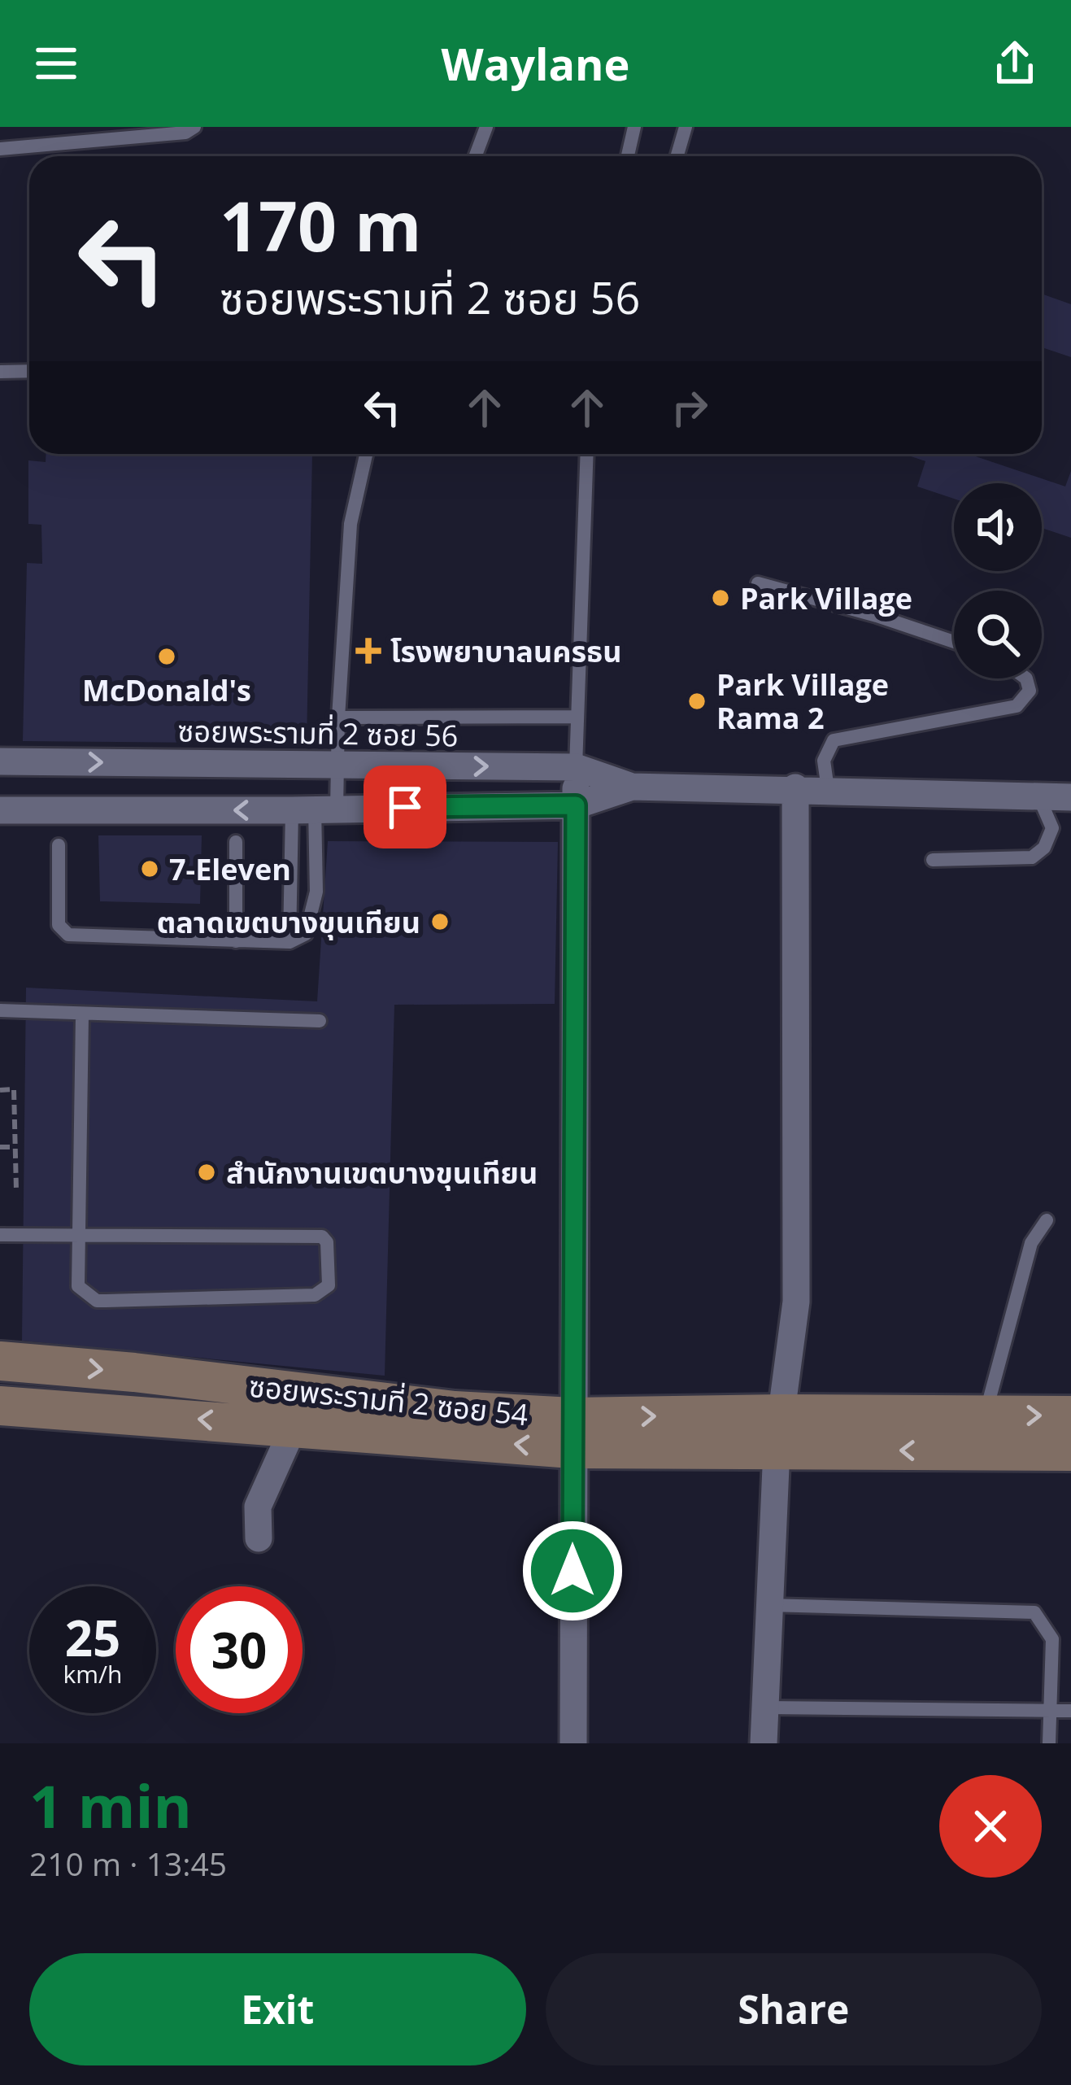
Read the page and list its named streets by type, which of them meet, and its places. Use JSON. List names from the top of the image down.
{
  "streets": {
    "street": ["ซอยพระรามที่ 2 ซอย 56", "ซอยพระรามที่ 2 ซอย 54"]
  },
  "places": {
    "other": [
      "Park Village",
      "McDonald's",
      "Park Village Rama 2",
      "7-Eleven",
      "ตลาดเขตบางขุนเทียน",
      "สำนักงานเขตบางขุนเทียน"
    ],
    "health": ["โรงพยาบาลนครธน"]
  },
  "page": {
    "header": "Waylane",
    "turn": ["170 m", "ซอยพระรามที่ 2 ซอย 56"],
    "speed": "25 km/h",
    "limit": "30",
    "heading": ["1 min", "210 m · 13:45"],
    "buttons": ["Exit", "Share"]
  }
}
